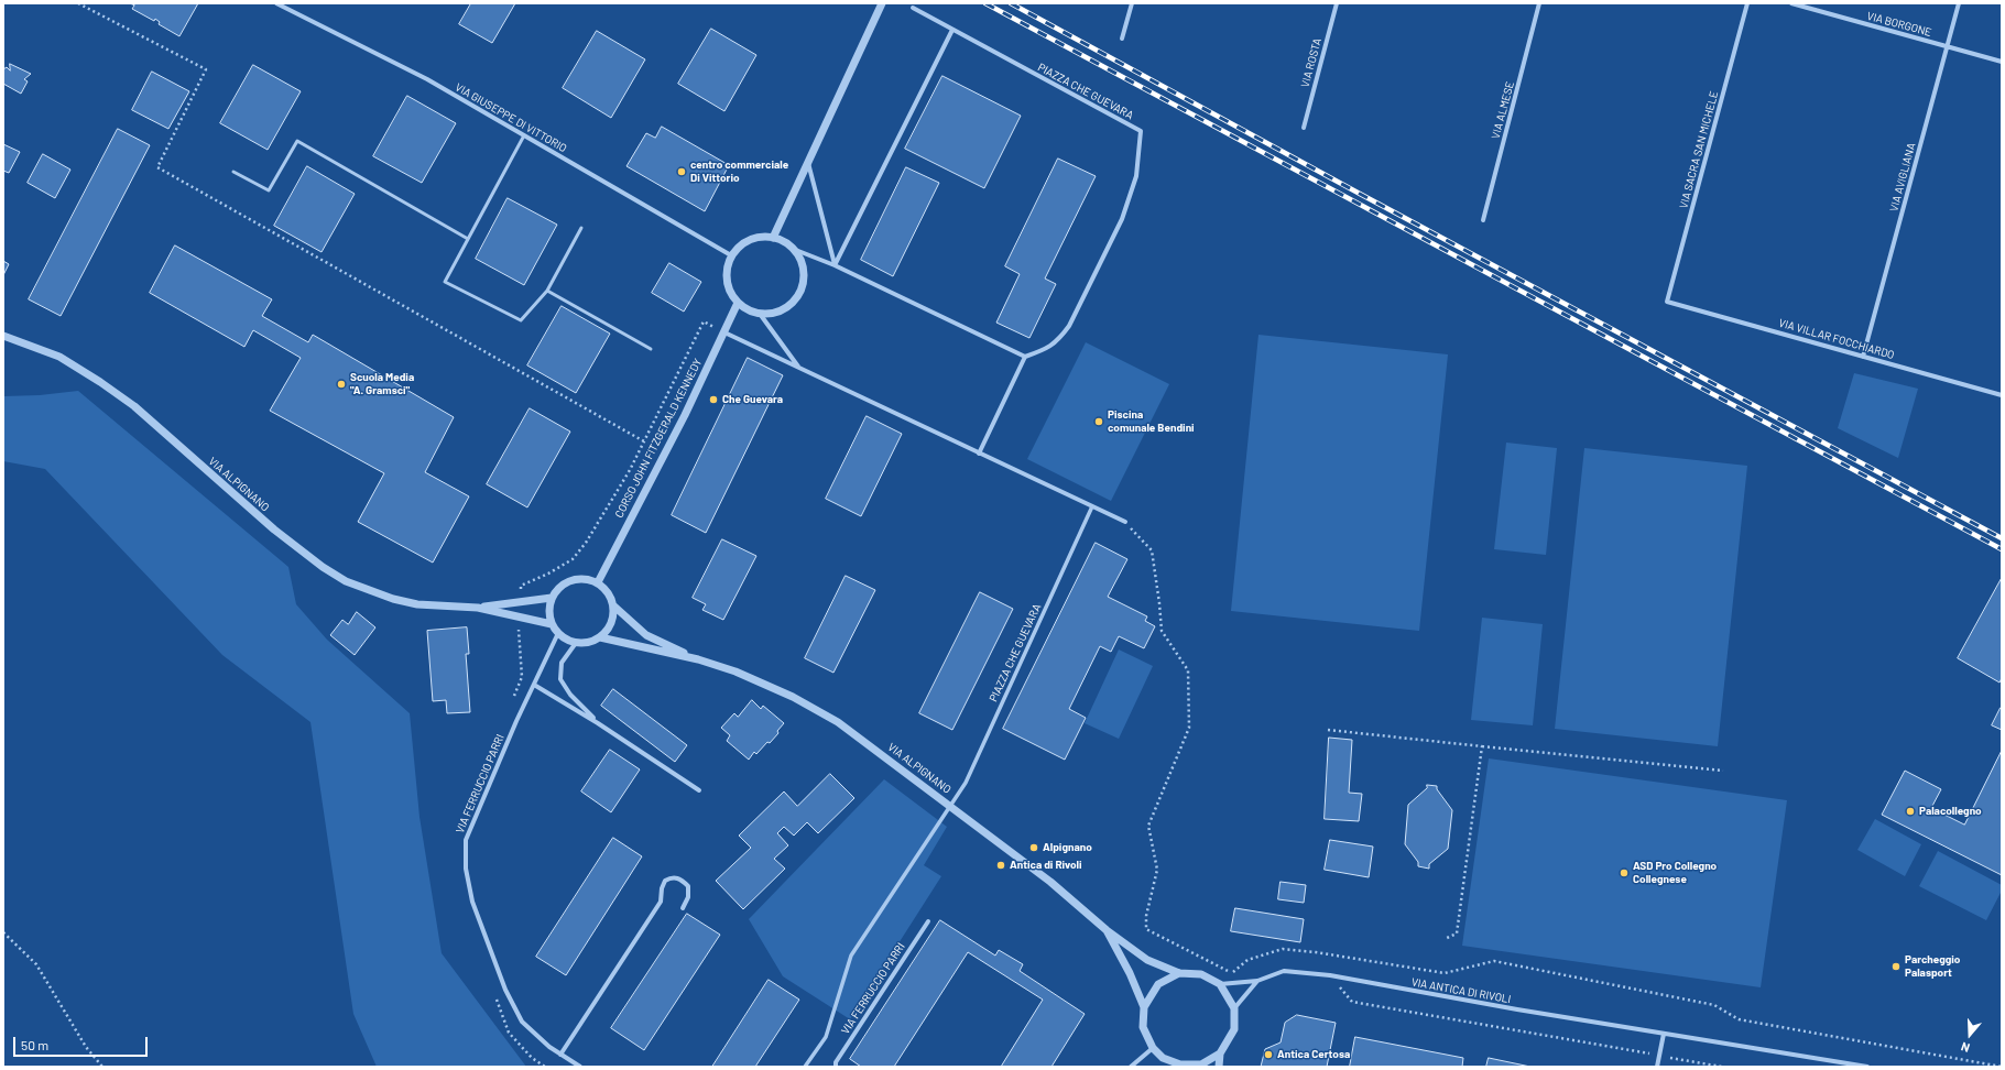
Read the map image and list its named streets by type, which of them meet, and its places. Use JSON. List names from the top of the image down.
{
  "streets": {
    "street": [
      "VIA BORGONE",
      "VIA ROSTA",
      "PIAZZA CHE GUEVARA",
      "VIA ALMESE",
      "VIA GIUSEPPE DI VITTORIO",
      "VIA SACRA SAN MICHELE",
      "VIA AVIGLIANA",
      "VIA VILLAR FOCCHIARDO",
      "CORSO JOHN FITZGERALD KENNEDY",
      "VIA ALPIGNANO",
      "VIA FERRUCCIO PARRI",
      "VIA ANTICA DI RIVOLI"
    ]
  },
  "crossings": [
    ["VIA BORGONE", "VIA AVIGLIANA"],
    ["PIAZZA CHE GUEVARA", "VIA ALPIGNANO"],
    ["VIA GIUSEPPE DI VITTORIO", "CORSO JOHN FITZGERALD KENNEDY"],
    ["VIA SACRA SAN MICHELE", "VIA VILLAR FOCCHIARDO"],
    ["VIA AVIGLIANA", "VIA VILLAR FOCCHIARDO"],
    ["CORSO JOHN FITZGERALD KENNEDY", "VIA ALPIGNANO"],
    ["CORSO JOHN FITZGERALD KENNEDY", "VIA FERRUCCIO PARRI"],
    ["VIA ALPIGNANO", "VIA FERRUCCIO PARRI"]
  ],
  "places": [
    "centro commerciale Di Vittorio",
    "Scuola Media \"A. Gramsci\"",
    "Che Guevara",
    "Piscina comunale Bendini",
    "Palacollegno",
    "Alpignano",
    "Antica di Rivoli",
    "ASD Pro Collegno Collegnese",
    "Parcheggio Palasport",
    "Antica Certosa"
  ],
  "scale_bar": "50 m",
  "north": "bottom"
}
